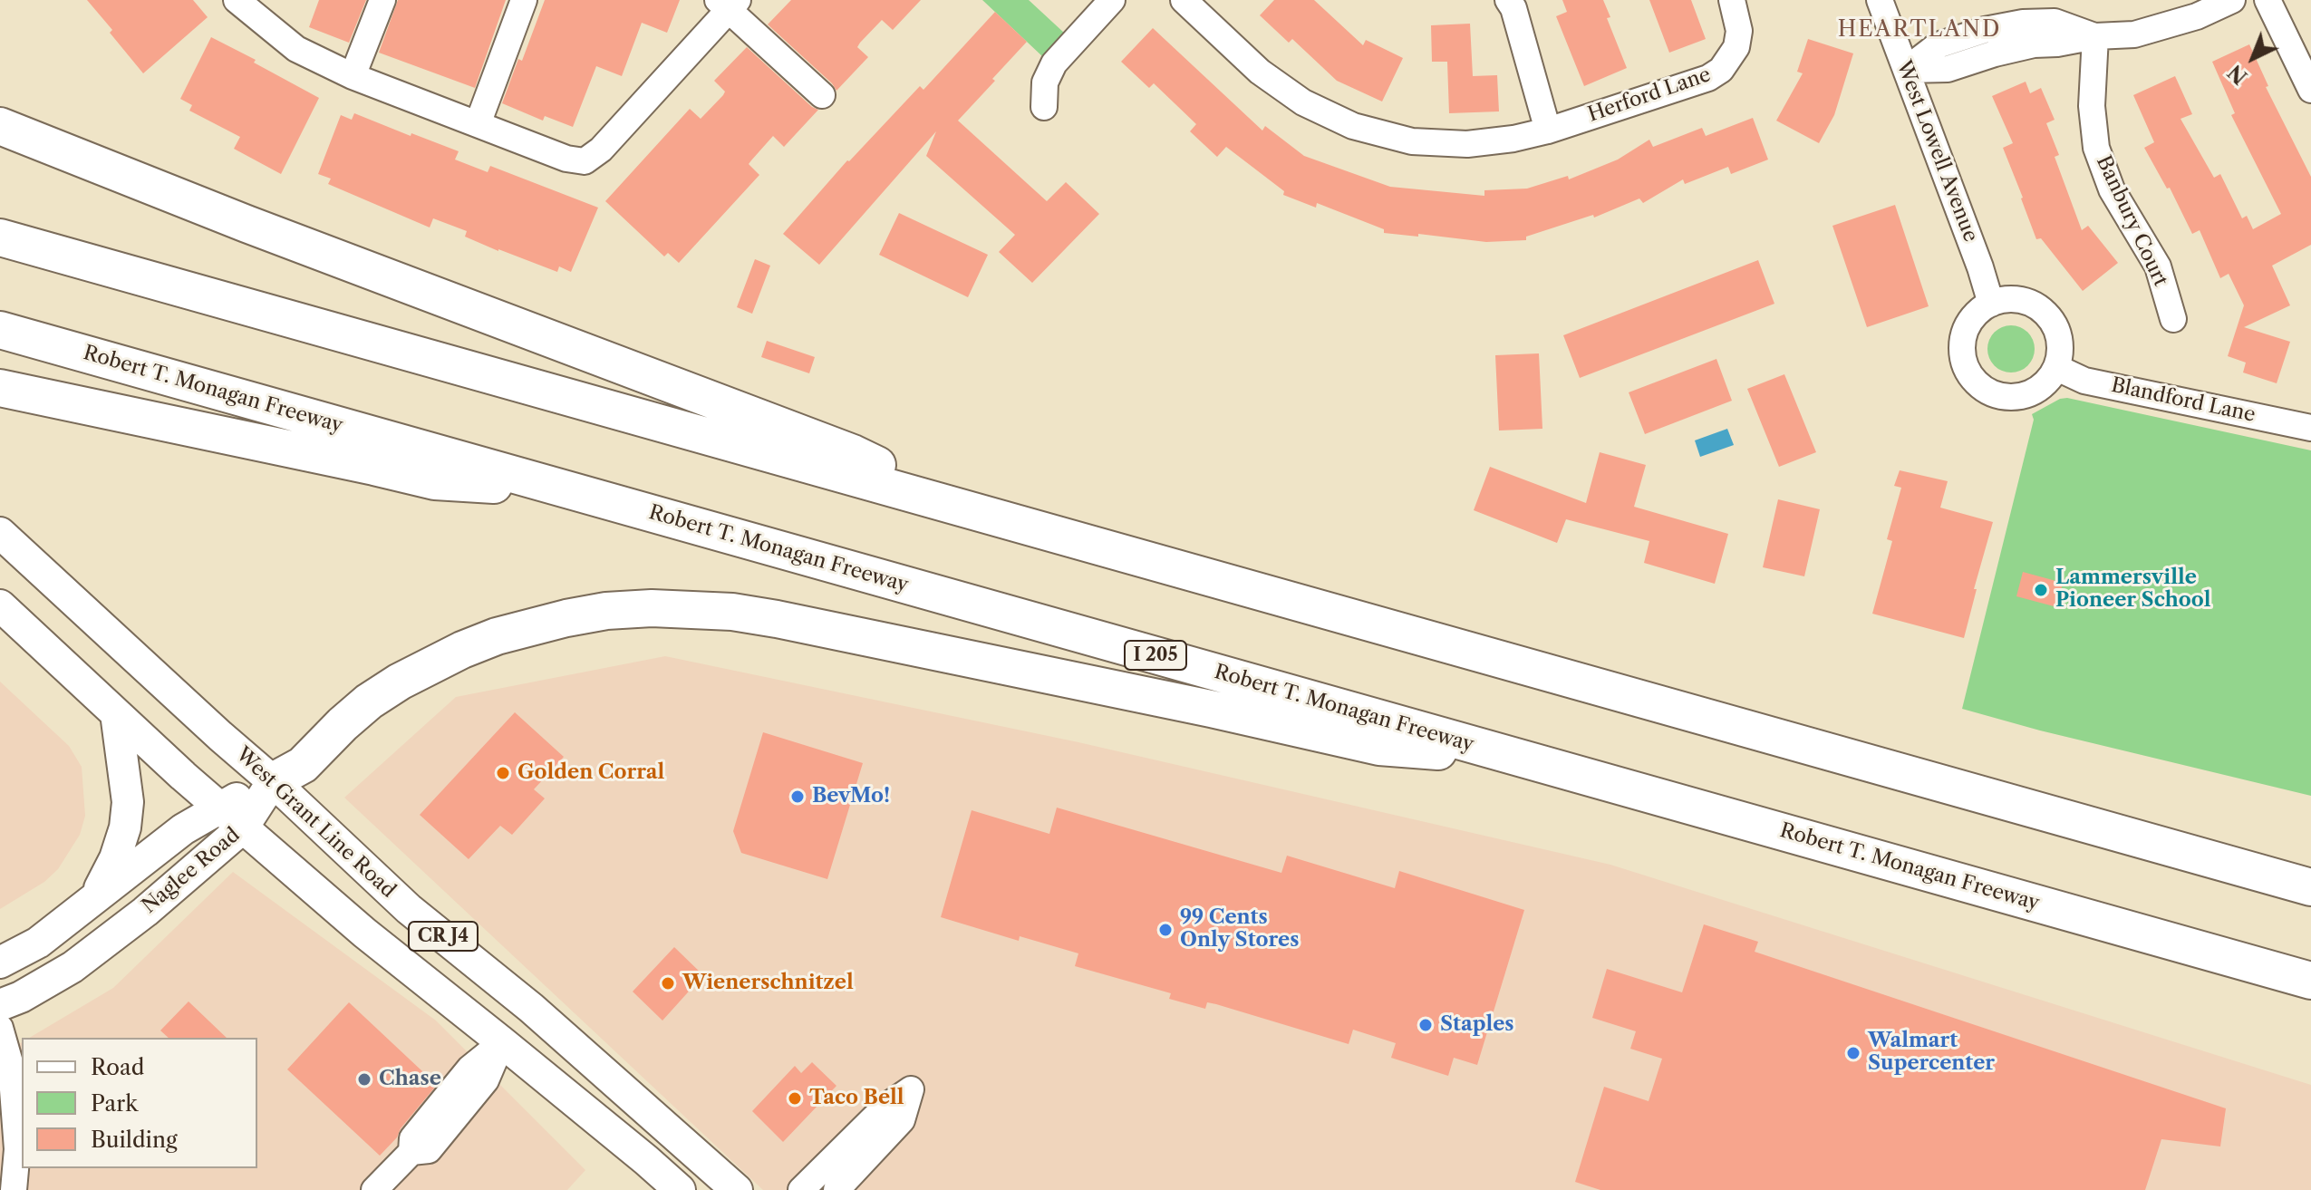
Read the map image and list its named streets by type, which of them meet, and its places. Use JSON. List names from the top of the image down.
{
  "streets": {
    "highway": ["Robert T. Monagan Freeway", "I 205"],
    "main road": ["West Grant Line Road", "Naglee Road", "CR J4"],
    "street": [
      "Herford Lane",
      "West Lowell Avenue",
      "Banbury Court",
      "Blandford Lane"
    ]
  },
  "crossings": [
    ["West Lowell Avenue", "Blandford Lane"],
    ["West Grant Line Road", "Naglee Road"],
    ["Naglee Road", "CR J4"]
  ],
  "districts": ["HEARTLAND"],
  "places": [
    "Lammersville Pioneer School",
    "Golden Corral",
    "BevMo!",
    "99 Cents Only Stores",
    "Wienerschnitzel",
    "Staples",
    "Walmart Supercenter",
    "Chase",
    "Taco Bell"
  ],
  "legend": ["Road", "Park", "Building"],
  "north": "bottom left"
}
